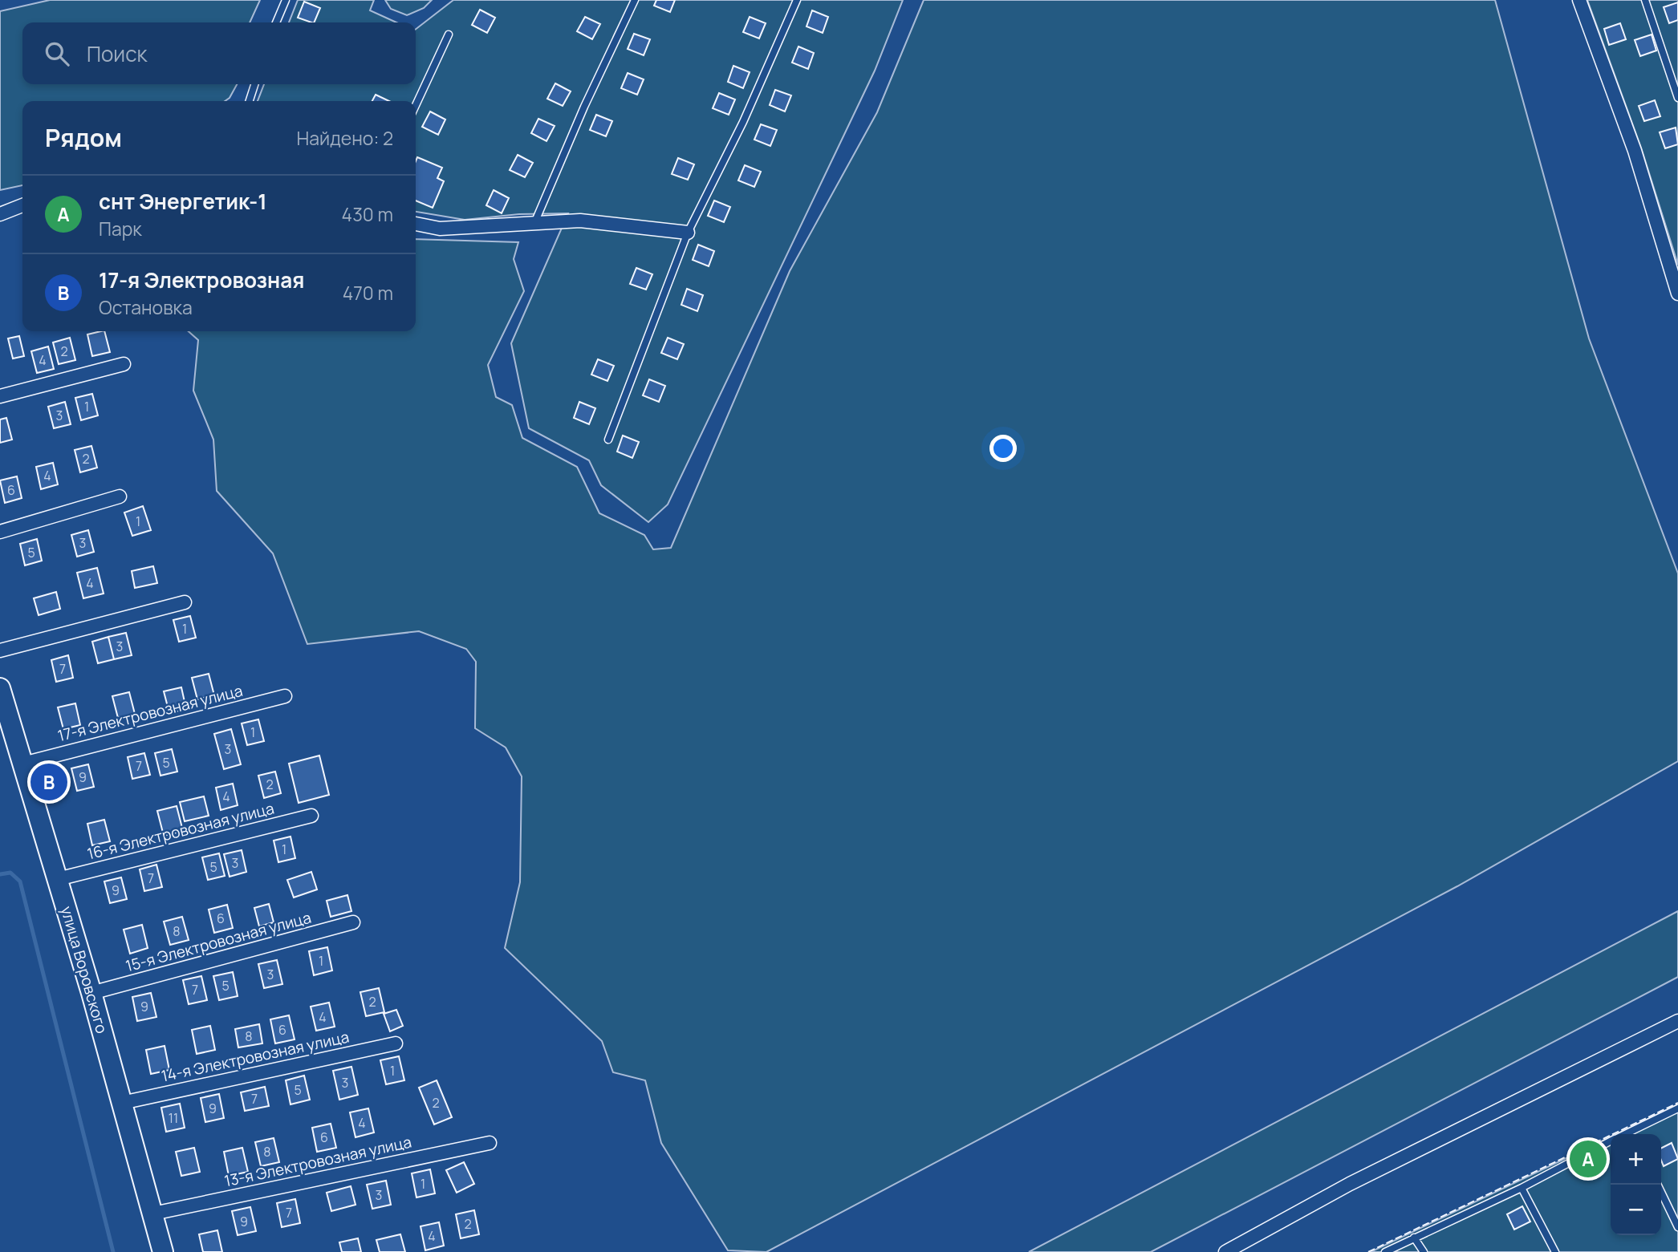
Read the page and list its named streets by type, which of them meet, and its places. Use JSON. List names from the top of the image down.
{
  "streets": {
    "main road": ["улица Воровского"],
    "street": [
      "17-я Электровозная улица",
      "16-я Электровозная улица",
      "15-я Электровозная улица",
      "14-я Электровозная улица",
      "13-я Электровозная улица"
    ]
  },
  "crossings": [
    ["17-я Электровозная улица", "улица Воровского"],
    ["16-я Электровозная улица", "улица Воровского"],
    ["15-я Электровозная улица", "улица Воровского"],
    ["улица Воровского", "14-я Электровозная улица"],
    ["улица Воровского", "13-я Электровозная улица"]
  ],
  "house_numbers": [
    "2",
    "4",
    "1",
    "3",
    "2",
    "4",
    "6",
    "1",
    "3",
    "5",
    "4",
    "1",
    "3",
    "7",
    "1",
    "3",
    "5",
    "7",
    "9",
    "2",
    "4",
    "1",
    "3",
    "5",
    "7",
    "9",
    "6",
    "8",
    "1",
    "3",
    "5",
    "7",
    "2",
    "9",
    "4",
    "6",
    "8",
    "1",
    "3",
    "5",
    "7",
    "2",
    "9",
    "11",
    "4",
    "6",
    "8",
    "1",
    "3",
    "7",
    "9",
    "2",
    "4"
  ],
  "page": {
    "search": "Поиск",
    "heading": ["Рядом", "Найдено: 2"],
    "list": [
      {
        "mark": "A",
        "name": "снт Энергетик-1",
        "note": "Парк",
        "value": "430 m"
      },
      {
        "mark": "B",
        "name": "17-я Электровозная",
        "note": "Остановка",
        "value": "470 m"
      }
    ],
    "pins": ["B", "A"],
    "map_buttons": ["+", "−"]
  }
}
